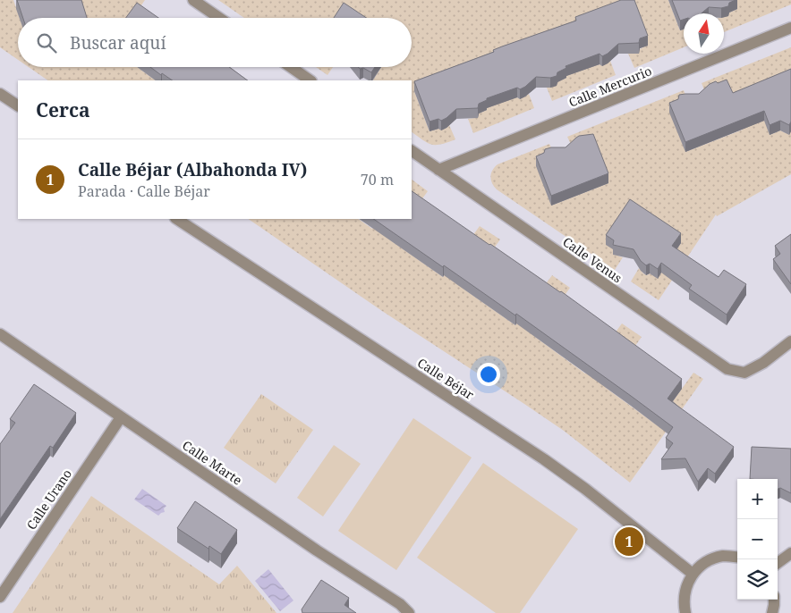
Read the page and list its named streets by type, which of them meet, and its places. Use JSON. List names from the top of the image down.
{
  "streets": {
    "street": [
      "Calle Mercurio",
      "Calle Venus",
      "Calle Béjar",
      "Calle Marte",
      "Calle Urano"
    ]
  },
  "crossings": [
    ["Calle Mercurio", "Calle Venus"],
    ["Calle Marte", "Calle Urano"]
  ],
  "north": "top",
  "page": {
    "search": "Buscar aquí",
    "heading": "Cerca",
    "list": [
      {
        "mark": "1",
        "name": "Calle Béjar (Albahonda IV)",
        "note": "Parada · Calle Béjar",
        "value": "70 m"
      }
    ],
    "map_buttons": ["+", "−"],
    "pins": "1"
  }
}
